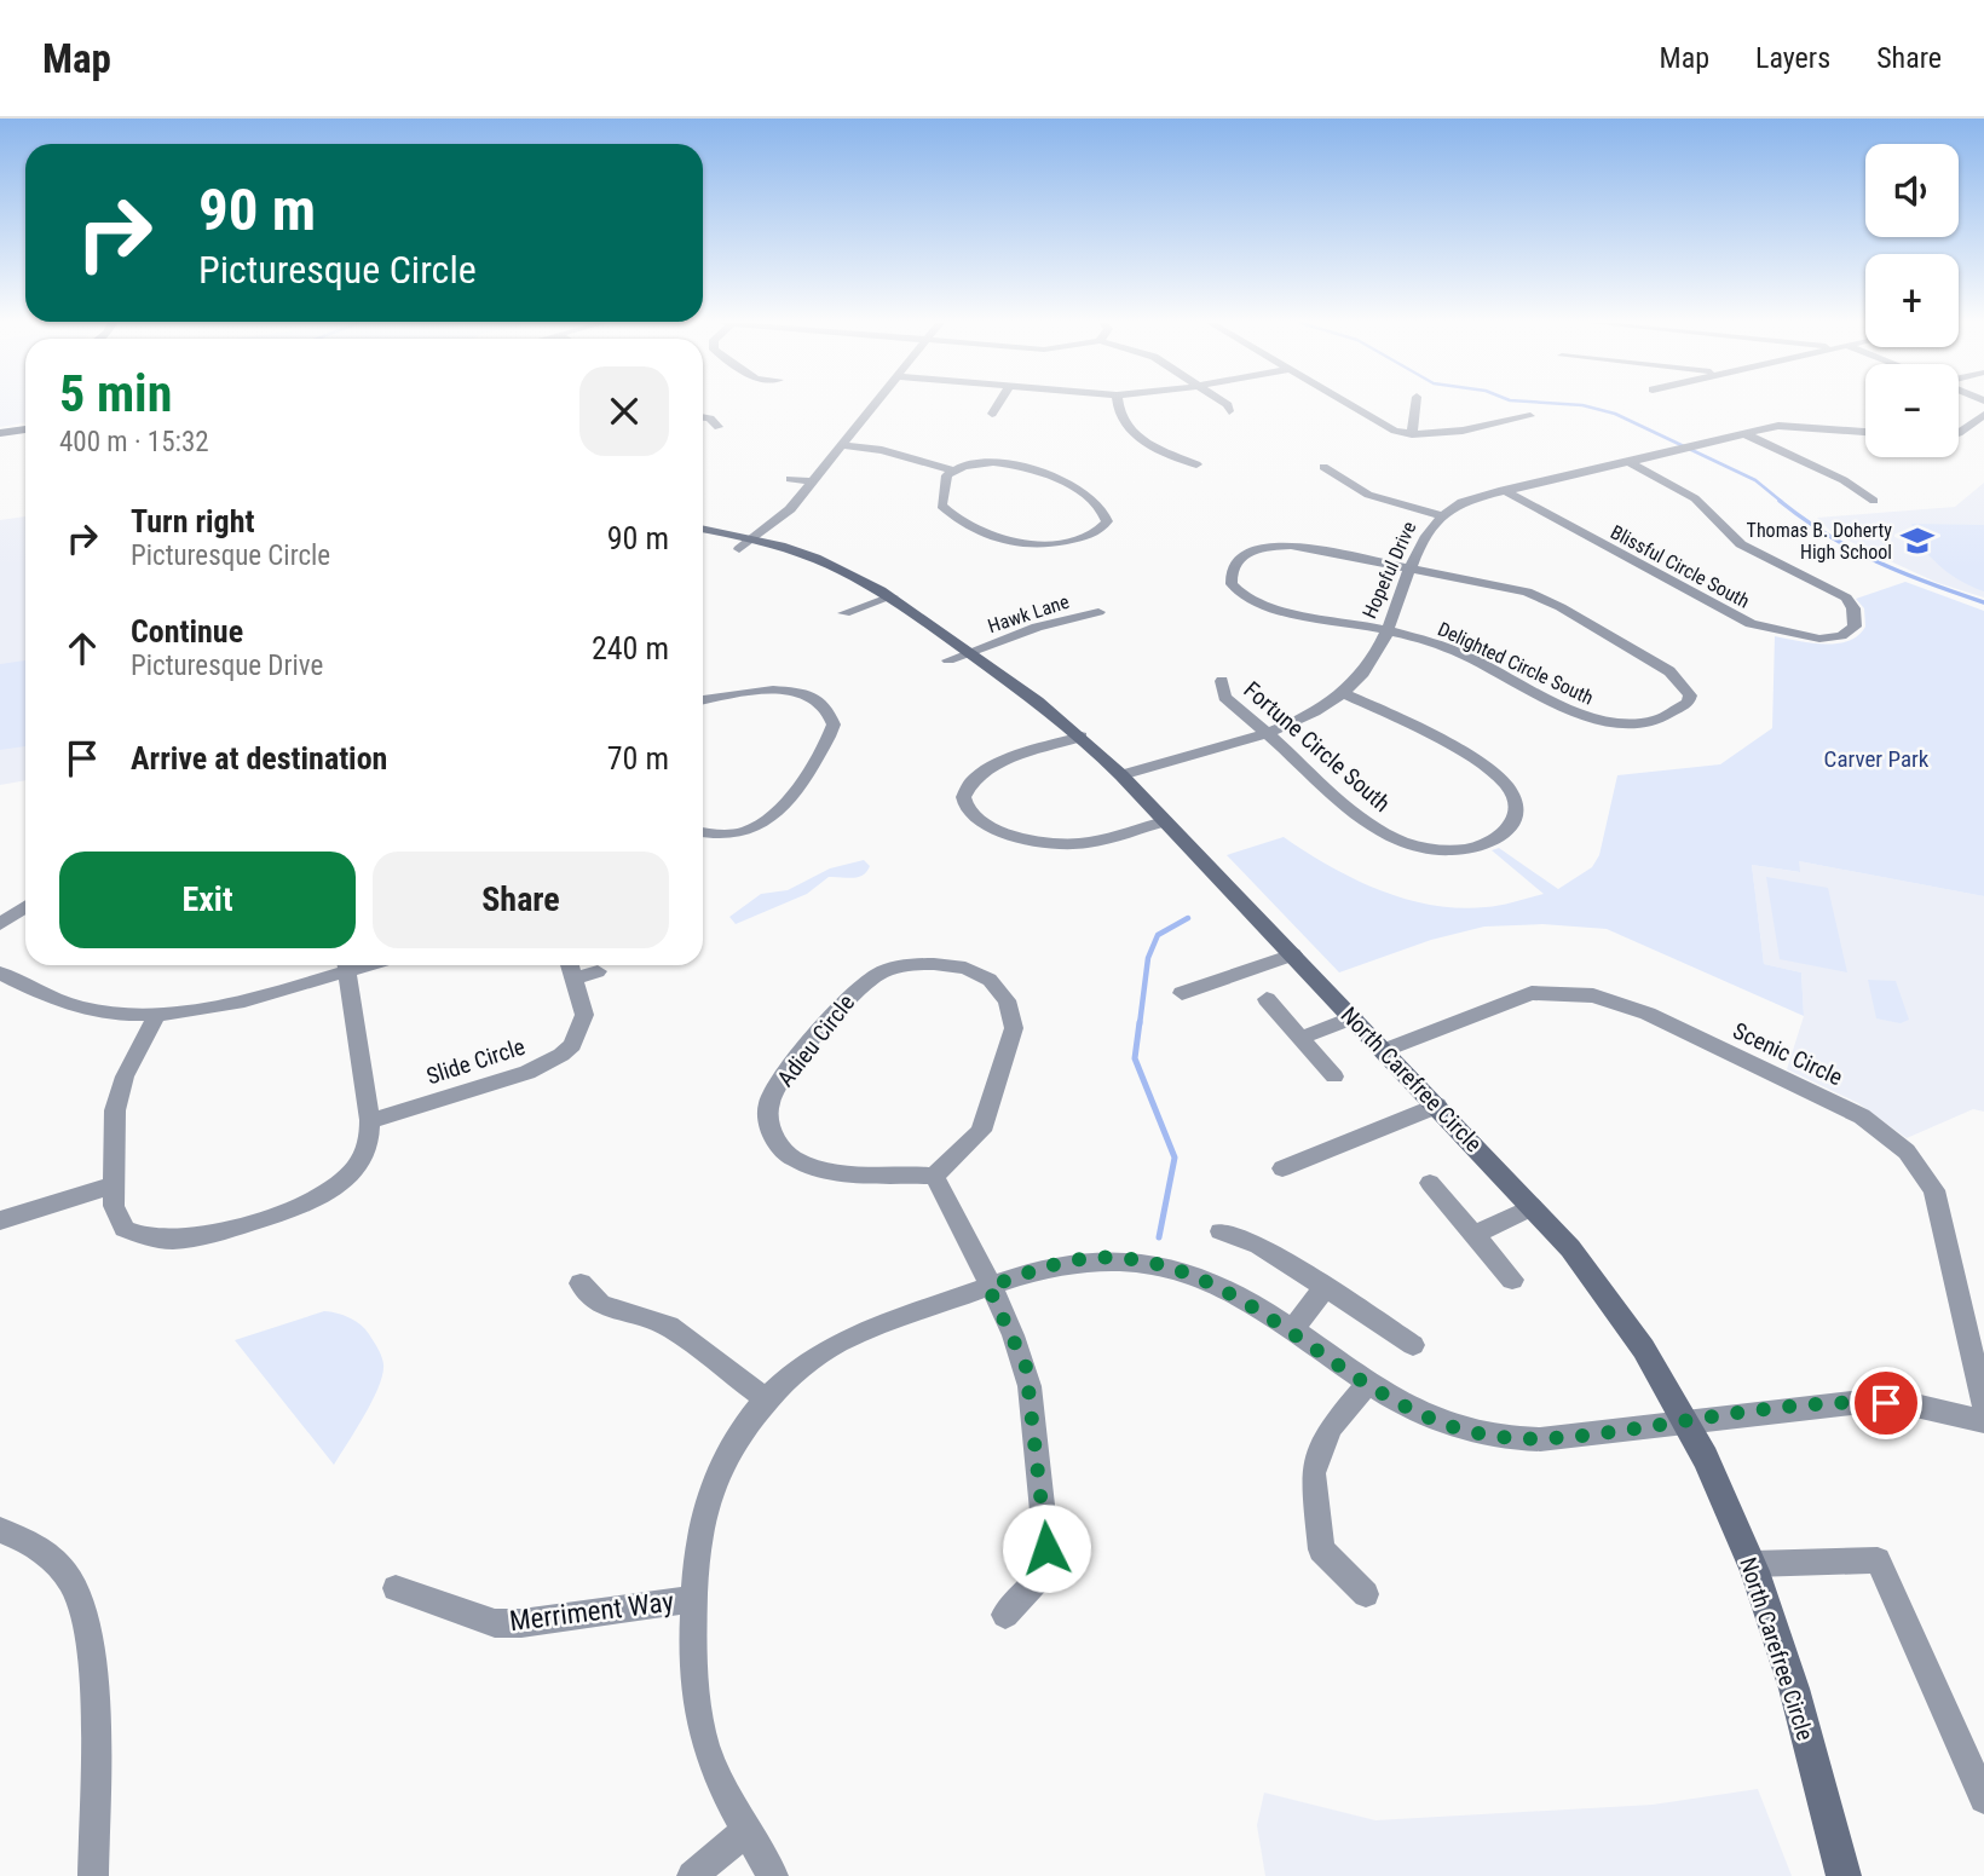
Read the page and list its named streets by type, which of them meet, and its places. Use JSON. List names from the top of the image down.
{
  "streets": {
    "main road": ["North Carefree Circle"],
    "street": [
      "Blissful Circle South",
      "Hopeful Drive",
      "Hawk Lane",
      "Delighted Circle South",
      "Fortune Circle South",
      "Adieu Circle",
      "Scenic Circle",
      "Slide Circle",
      "Merriment Way"
    ]
  },
  "crossings": [
    ["Blissful Circle South", "Hopeful Drive"],
    ["Hopeful Drive", "Delighted Circle South"],
    ["Hopeful Drive", "Fortune Circle South"],
    ["Hopeful Drive", "North Carefree Circle"],
    ["Hawk Lane", "North Carefree Circle"],
    ["Scenic Circle", "North Carefree Circle"]
  ],
  "parks": ["Carver Park"],
  "places": {
    "school or university": ["Thomas B. Doherty High School"]
  },
  "page": {
    "header": "Map",
    "nav": ["Map", "Layers", "Share"],
    "map_buttons": ["+", "−"],
    "turn": ["90 m", "Picturesque Circle"],
    "heading": ["5 min", "400 m · 15:32"],
    "list": [
      {
        "name": "Turn right",
        "note": "Picturesque Circle",
        "value": "90 m"
      },
      {
        "name": "Continue",
        "note": "Picturesque Drive",
        "value": "240 m"
      },
      {
        "name": "Arrive at destination",
        "value": "70 m"
      }
    ],
    "buttons": ["Exit", "Share"]
  }
}
